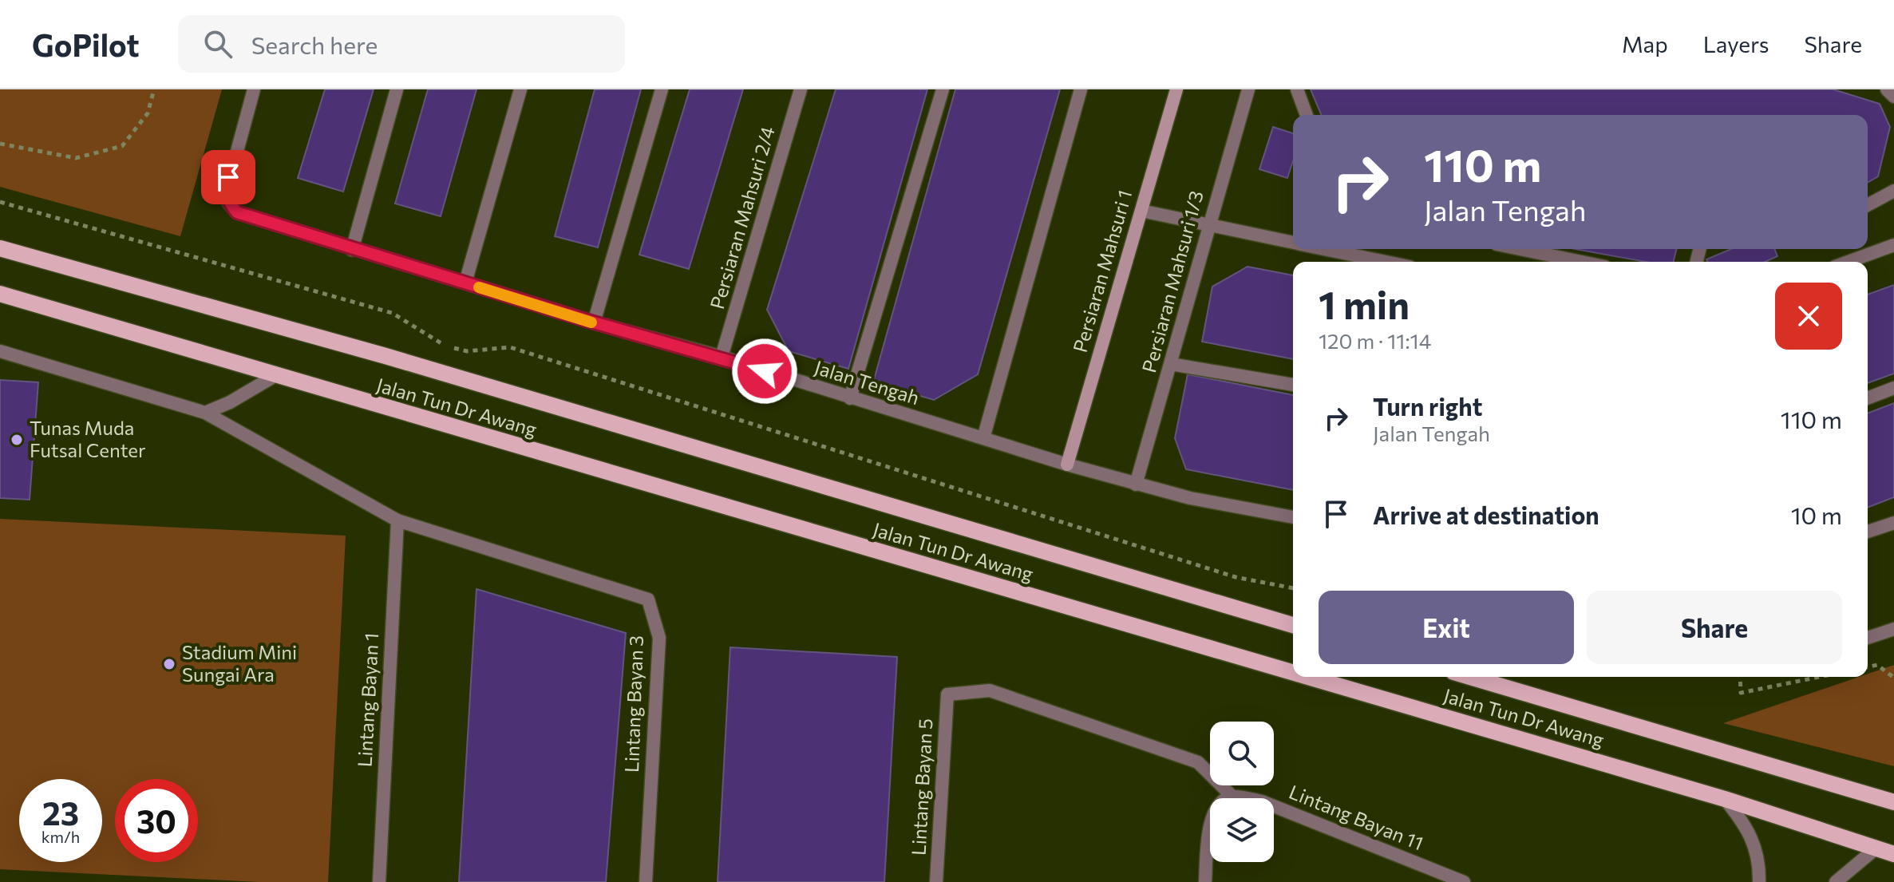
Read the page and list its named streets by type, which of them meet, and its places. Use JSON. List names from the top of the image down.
{
  "streets": {
    "main road": ["Jalan Tun Dr Awang"],
    "street": [
      "Persiaran Mahsuri 2/4",
      "Persiaran Mahsuri 1",
      "Persiaran Mahsuri 1/3",
      "Jalan Tengah",
      "Lintang Bayan 1",
      "Lintang Bayan 3",
      "Lintang Bayan 5",
      "Lintang Bayan 11"
    ]
  },
  "crossings": [
    ["Persiaran Mahsuri 2/4", "Jalan Tengah"],
    ["Persiaran Mahsuri 1", "Jalan Tengah"],
    ["Lintang Bayan 1", "Lintang Bayan 3"],
    ["Lintang Bayan 5", "Lintang Bayan 11"]
  ],
  "places": ["Tunas Muda Futsal Center", "Stadium Mini Sungai Ara"],
  "page": {
    "header": "GoPilot",
    "search": "Search here",
    "nav": ["Map", "Layers", "Share"],
    "turn": ["110 m", "Jalan Tengah"],
    "heading": ["1 min", "120 m · 11:14"],
    "list": [
      {
        "name": "Turn right",
        "note": "Jalan Tengah",
        "value": "110 m"
      },
      {
        "name": "Arrive at destination",
        "value": "10 m"
      }
    ],
    "buttons": ["Exit", "Share"],
    "speed": "23 km/h",
    "limit": "30"
  }
}
